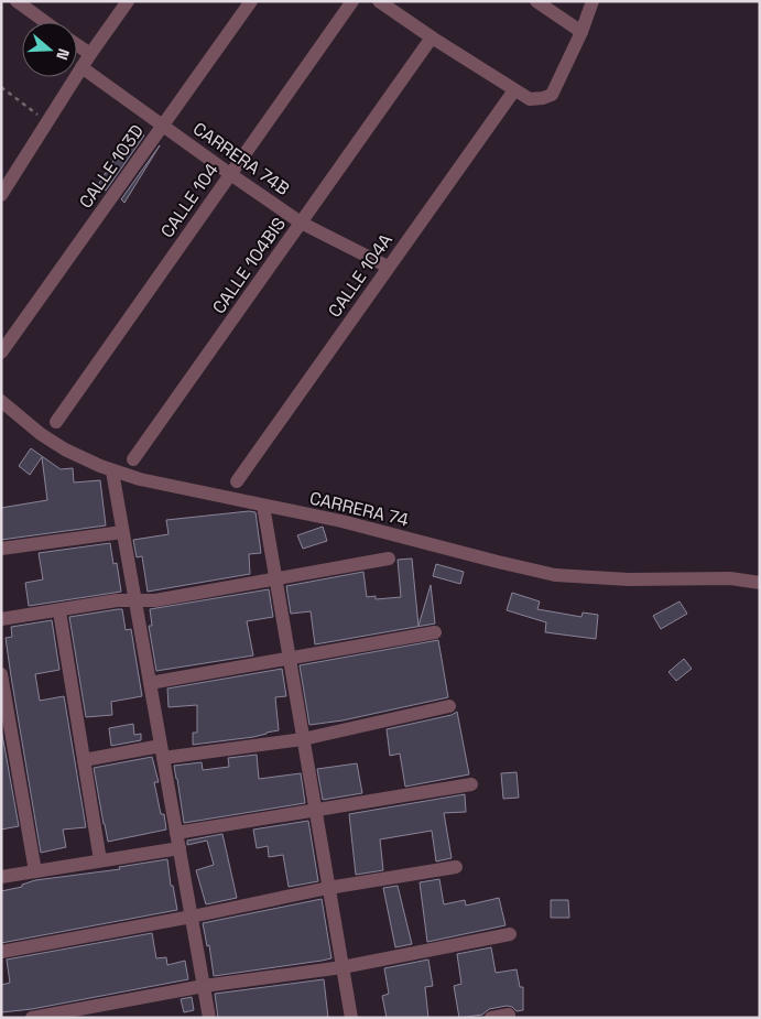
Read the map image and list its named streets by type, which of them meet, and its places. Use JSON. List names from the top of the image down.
{
  "streets": {
    "street": [
      "CARRERA 74B",
      "CALLE 103D",
      "CALLE 104",
      "CALLE 104BIS",
      "CALLE 104A",
      "CARRERA 74"
    ]
  },
  "crossings": [
    ["CARRERA 74B", "CALLE 103D"],
    ["CARRERA 74B", "CALLE 104"],
    ["CARRERA 74B", "CALLE 104BIS"],
    ["CARRERA 74B", "CALLE 104A"]
  ],
  "north": "right"
}
